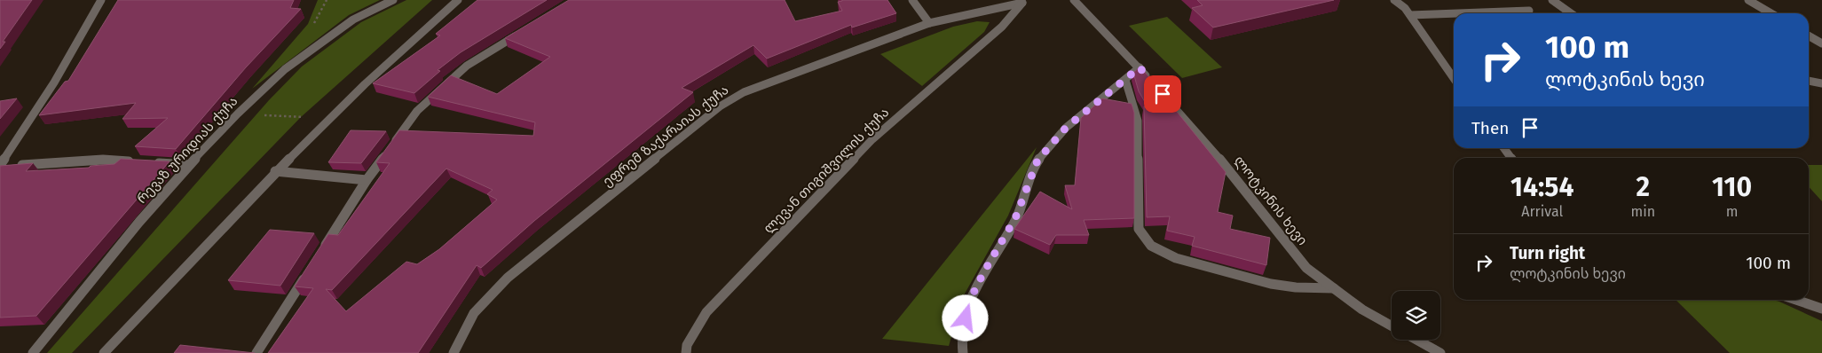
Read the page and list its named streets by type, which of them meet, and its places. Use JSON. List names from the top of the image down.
{
  "streets": {
    "street": [
      "ეფრემ ზაქარაიას ქუჩა",
      "რევაზ ურიდიას ქუჩა",
      "ლევან თიგიშვილის ქუჩა",
      "ლოტკინის ხევი"
    ]
  },
  "crossings": [
    ["ეფრემ ზაქარაიას ქუჩა", "ლევან თიგიშვილის ქუჩა"]
  ],
  "page": {
    "turn": ["100 m", "ლოტკინის ხევი"],
    "then": "Then",
    "eta": [
      "14:54",
      "Arrival",
      "2",
      "min",
      "110",
      "m"
    ],
    "list": [
      {
        "name": "Turn right",
        "note": "ლოტკინის ხევი",
        "value": "100 m"
      }
    ]
  }
}
